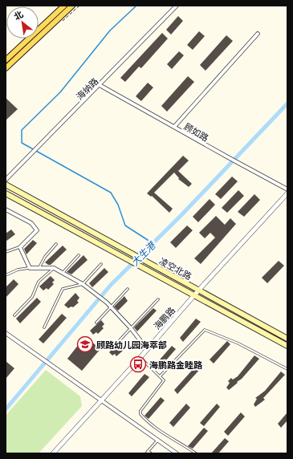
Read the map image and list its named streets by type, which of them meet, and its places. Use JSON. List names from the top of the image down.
{
  "streets": {
    "main road": ["凌空北路"],
    "street": ["海纳路", "顾如路", "海鹏路"]
  },
  "crossings": [
    ["海纳路", "顾如路"],
    ["凌空北路", "海鹏路"]
  ],
  "water": ["大生港"],
  "places": {
    "school or university": ["顾路幼儿园海萃部"],
    "bus stop": ["海鹏路金睦路"]
  },
  "north": "top left"
}
